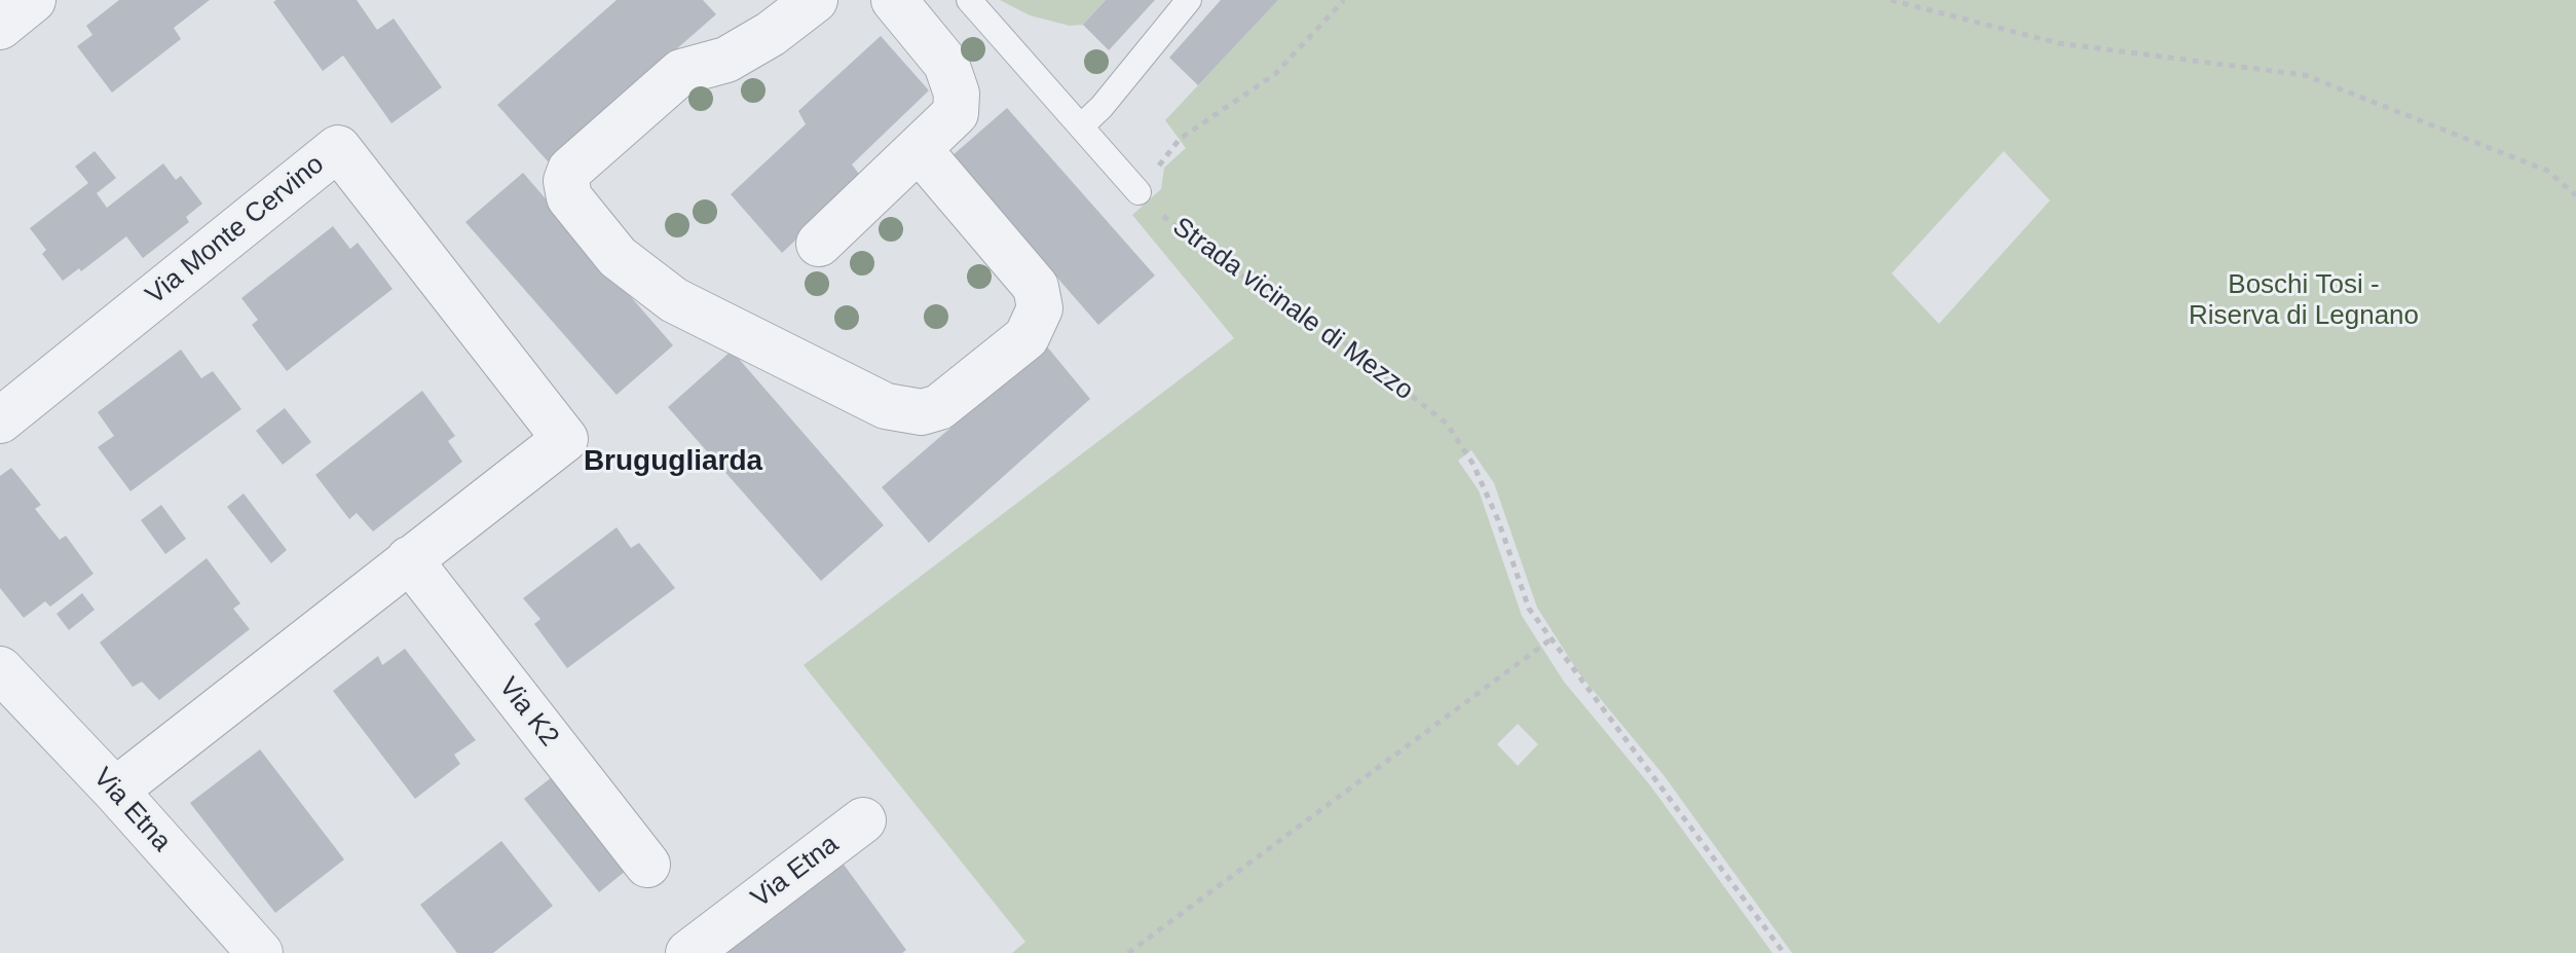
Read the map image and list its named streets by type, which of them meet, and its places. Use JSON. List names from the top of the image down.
{
  "streets": {
    "street": ["Via Monte Cervino", "Via K2", "Via Etna"],
    "path": ["Strada vicinale di Mezzo"]
  },
  "crossings": [
    ["Via Monte Cervino", "Via K2"]
  ],
  "districts": ["Brugugliarda"],
  "parks": ["Boschi Tosi - Riserva di Legnano"]
}
